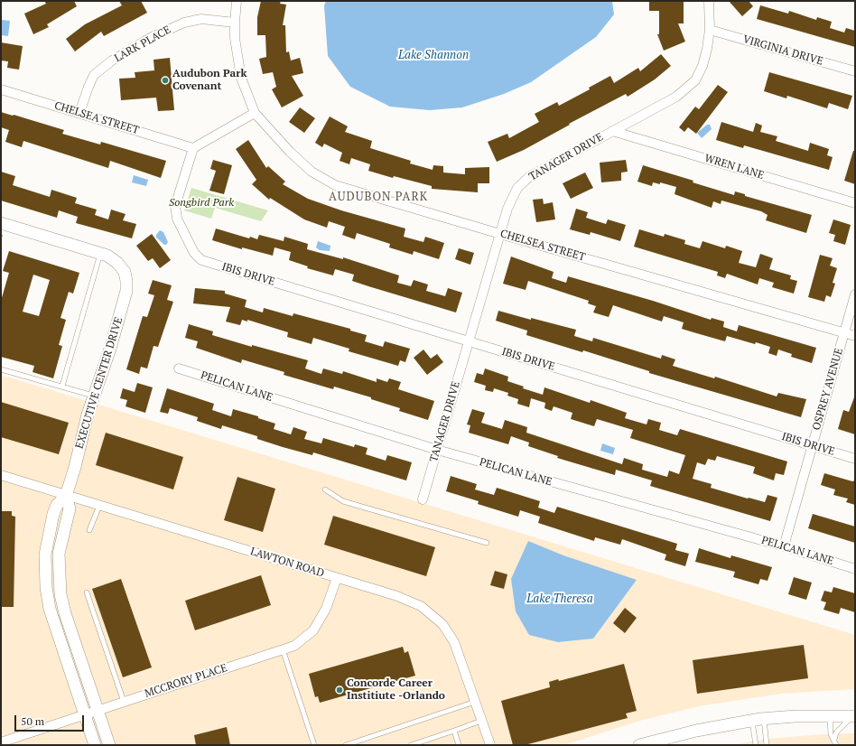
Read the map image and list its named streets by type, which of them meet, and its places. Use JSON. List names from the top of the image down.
{
  "streets": {
    "street": [
      "LARK PLACE",
      "VIRGINIA DRIVE",
      "CHELSEA STREET",
      "TANAGER DRIVE",
      "WREN LANE",
      "IBIS DRIVE",
      "EXECUTIVE CENTER DRIVE",
      "PELICAN LANE",
      "OSPREY AVENUE",
      "LAWTON ROAD",
      "MCCRORY PLACE"
    ]
  },
  "crossings": [
    ["LARK PLACE", "CHELSEA STREET"],
    ["VIRGINIA DRIVE", "TANAGER DRIVE"],
    ["CHELSEA STREET", "TANAGER DRIVE"],
    ["CHELSEA STREET", "IBIS DRIVE"],
    ["CHELSEA STREET", "OSPREY AVENUE"],
    ["TANAGER DRIVE", "WREN LANE"],
    ["TANAGER DRIVE", "IBIS DRIVE"],
    ["TANAGER DRIVE", "PELICAN LANE"],
    ["IBIS DRIVE", "OSPREY AVENUE"],
    ["EXECUTIVE CENTER DRIVE", "LAWTON ROAD"],
    ["EXECUTIVE CENTER DRIVE", "MCCRORY PLACE"],
    ["PELICAN LANE", "OSPREY AVENUE"],
    ["LAWTON ROAD", "MCCRORY PLACE"]
  ],
  "districts": ["AUDUBON PARK"],
  "water": ["Lake Shannon", "Lake Theresa"],
  "parks": ["Songbird Park"],
  "places": ["Audubon Park Covenant", "Concorde Career Institiute -Orlando"],
  "scale_bar": "50 m"
}
